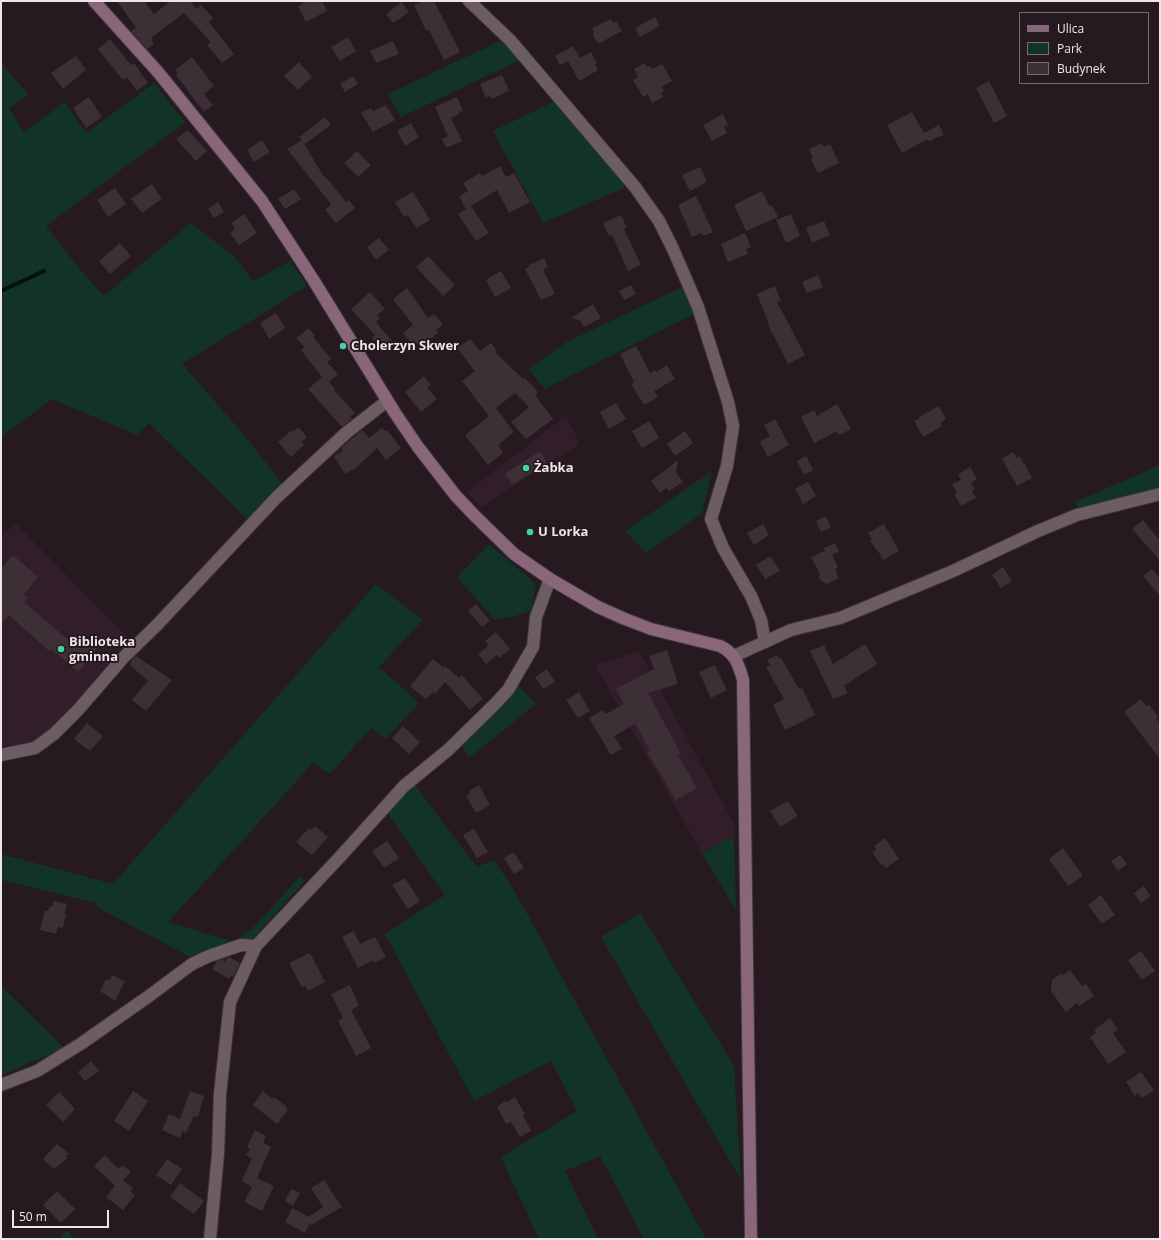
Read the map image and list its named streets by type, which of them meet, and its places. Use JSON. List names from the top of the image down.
{
  "places": [
    "Cholerzyn Skwer",
    "Żabka",
    "U Lorka",
    "Biblioteka gminna"
  ],
  "legend": ["Ulica", "Park", "Budynek"],
  "scale_bar": "50 m"
}
